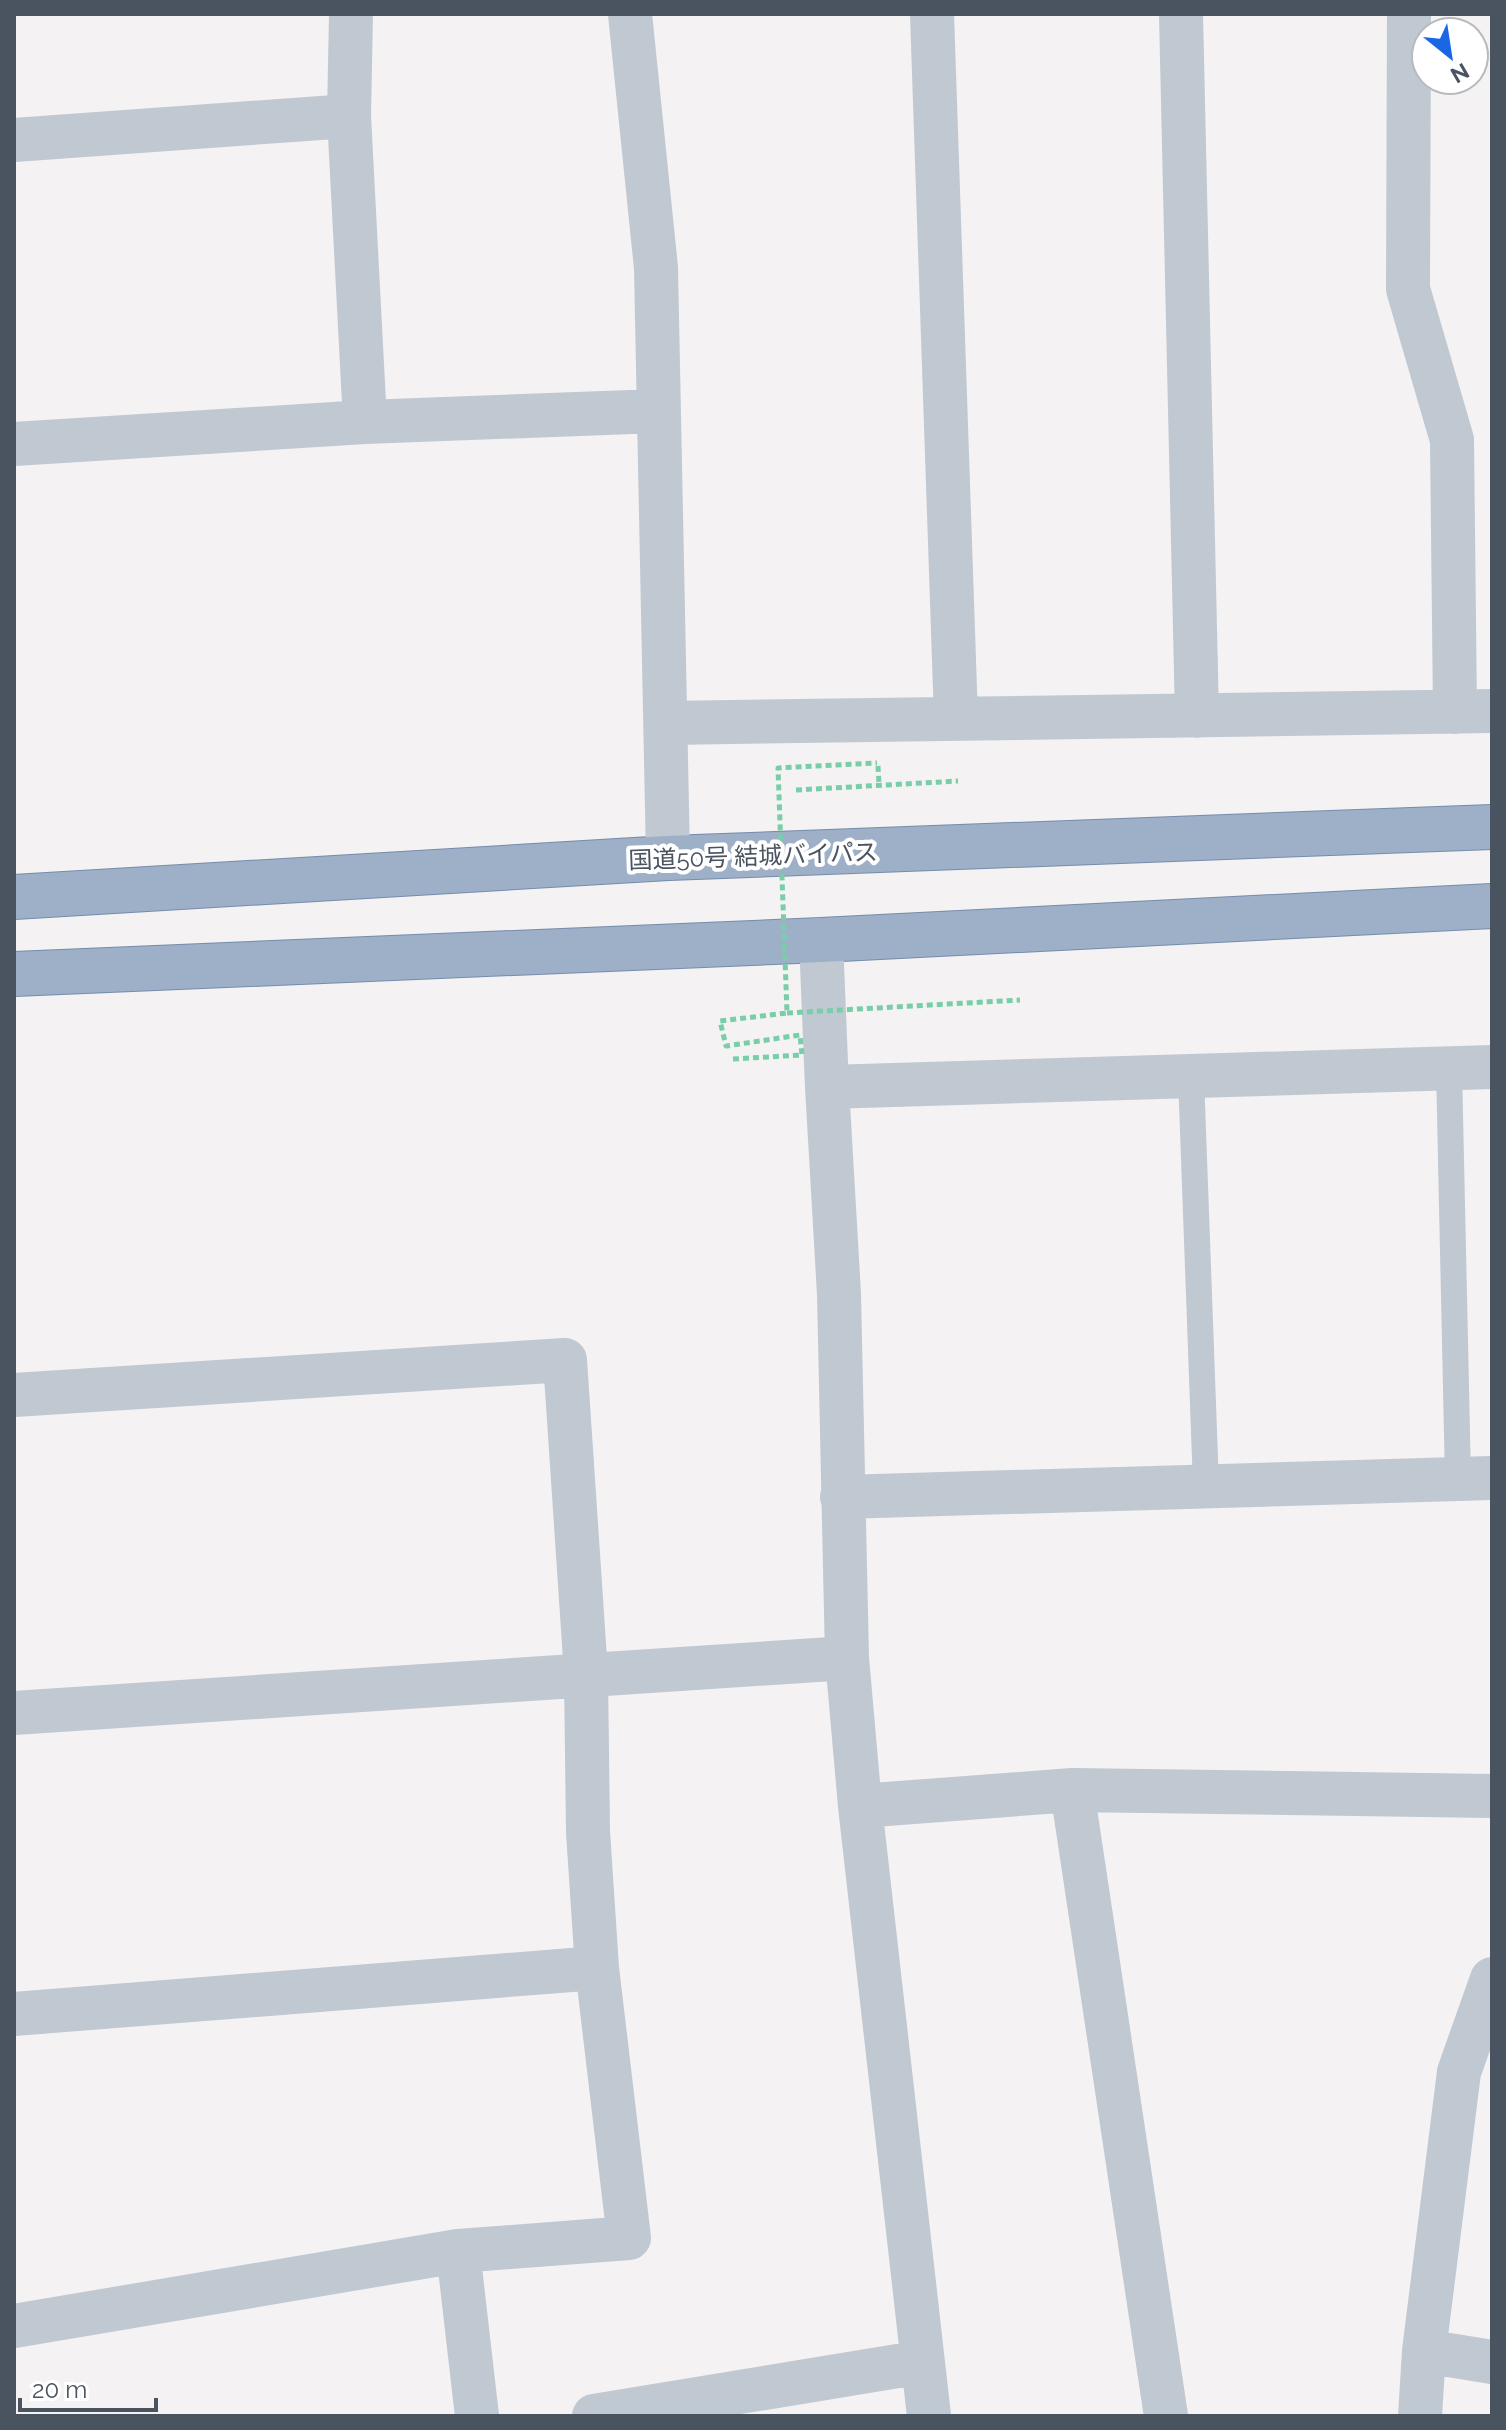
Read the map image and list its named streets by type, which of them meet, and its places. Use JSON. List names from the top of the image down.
{
  "streets": {
    "highway": ["国道50号 結城バイパス"]
  },
  "scale_bar": "20 m",
  "north": "bottom right"
}
